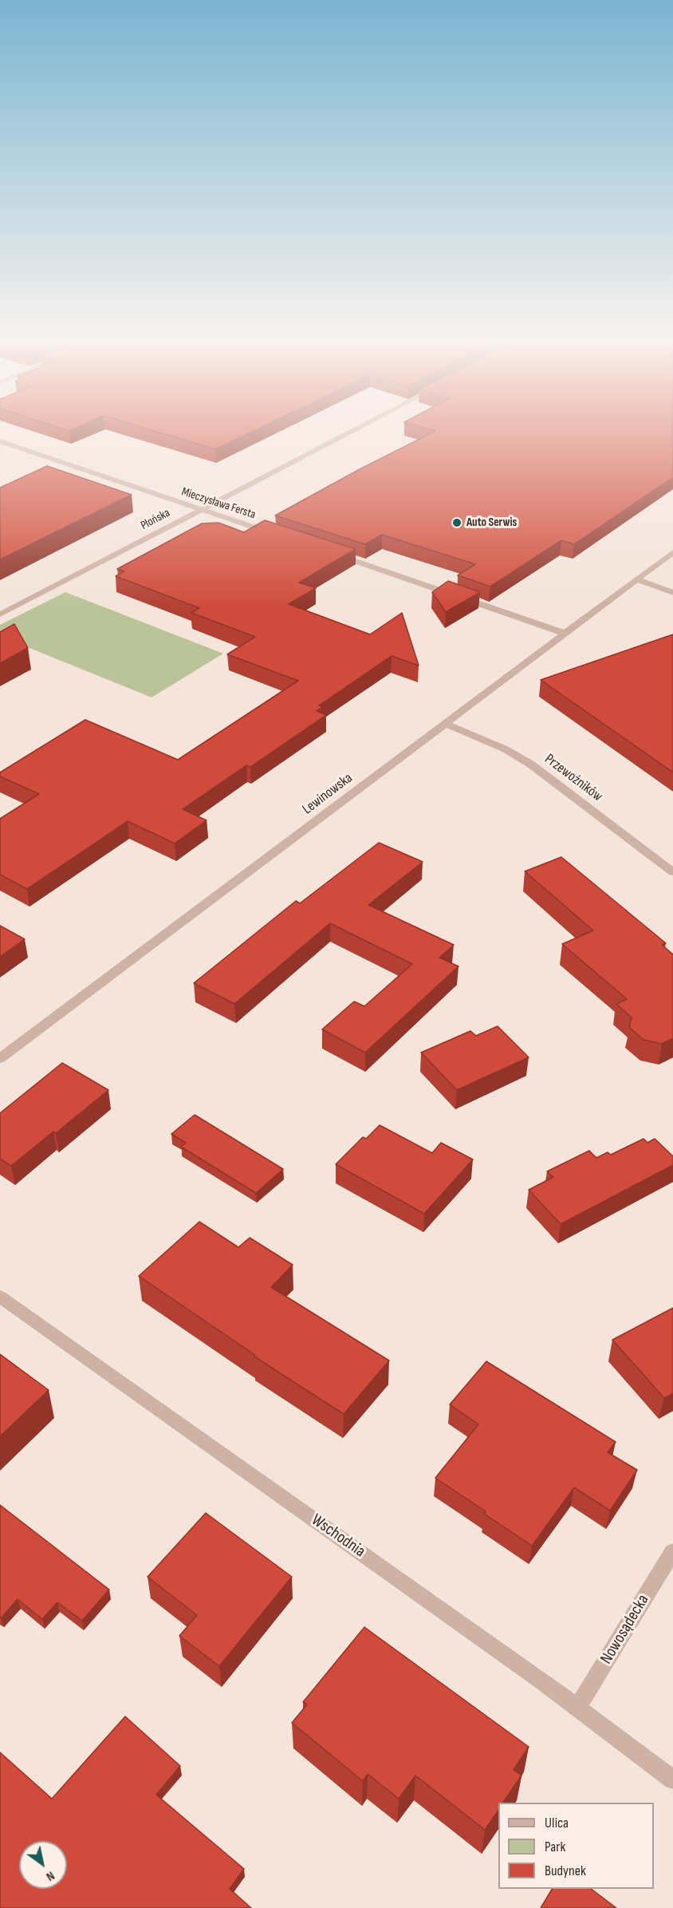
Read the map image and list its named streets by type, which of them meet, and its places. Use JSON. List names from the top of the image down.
{
  "streets": {
    "street": [
      "Mieczysława Fersta",
      "Płońska",
      "Przewoźników",
      "Lewinowska",
      "Wschodnia",
      "Nowosądecka"
    ]
  },
  "crossings": [
    ["Mieczysława Fersta", "Płońska"],
    ["Przewoźników", "Lewinowska"],
    ["Wschodnia", "Nowosądecka"]
  ],
  "places": ["Auto Serwis"],
  "legend": ["Ulica", "Park", "Budynek"],
  "north": "bottom right"
}
